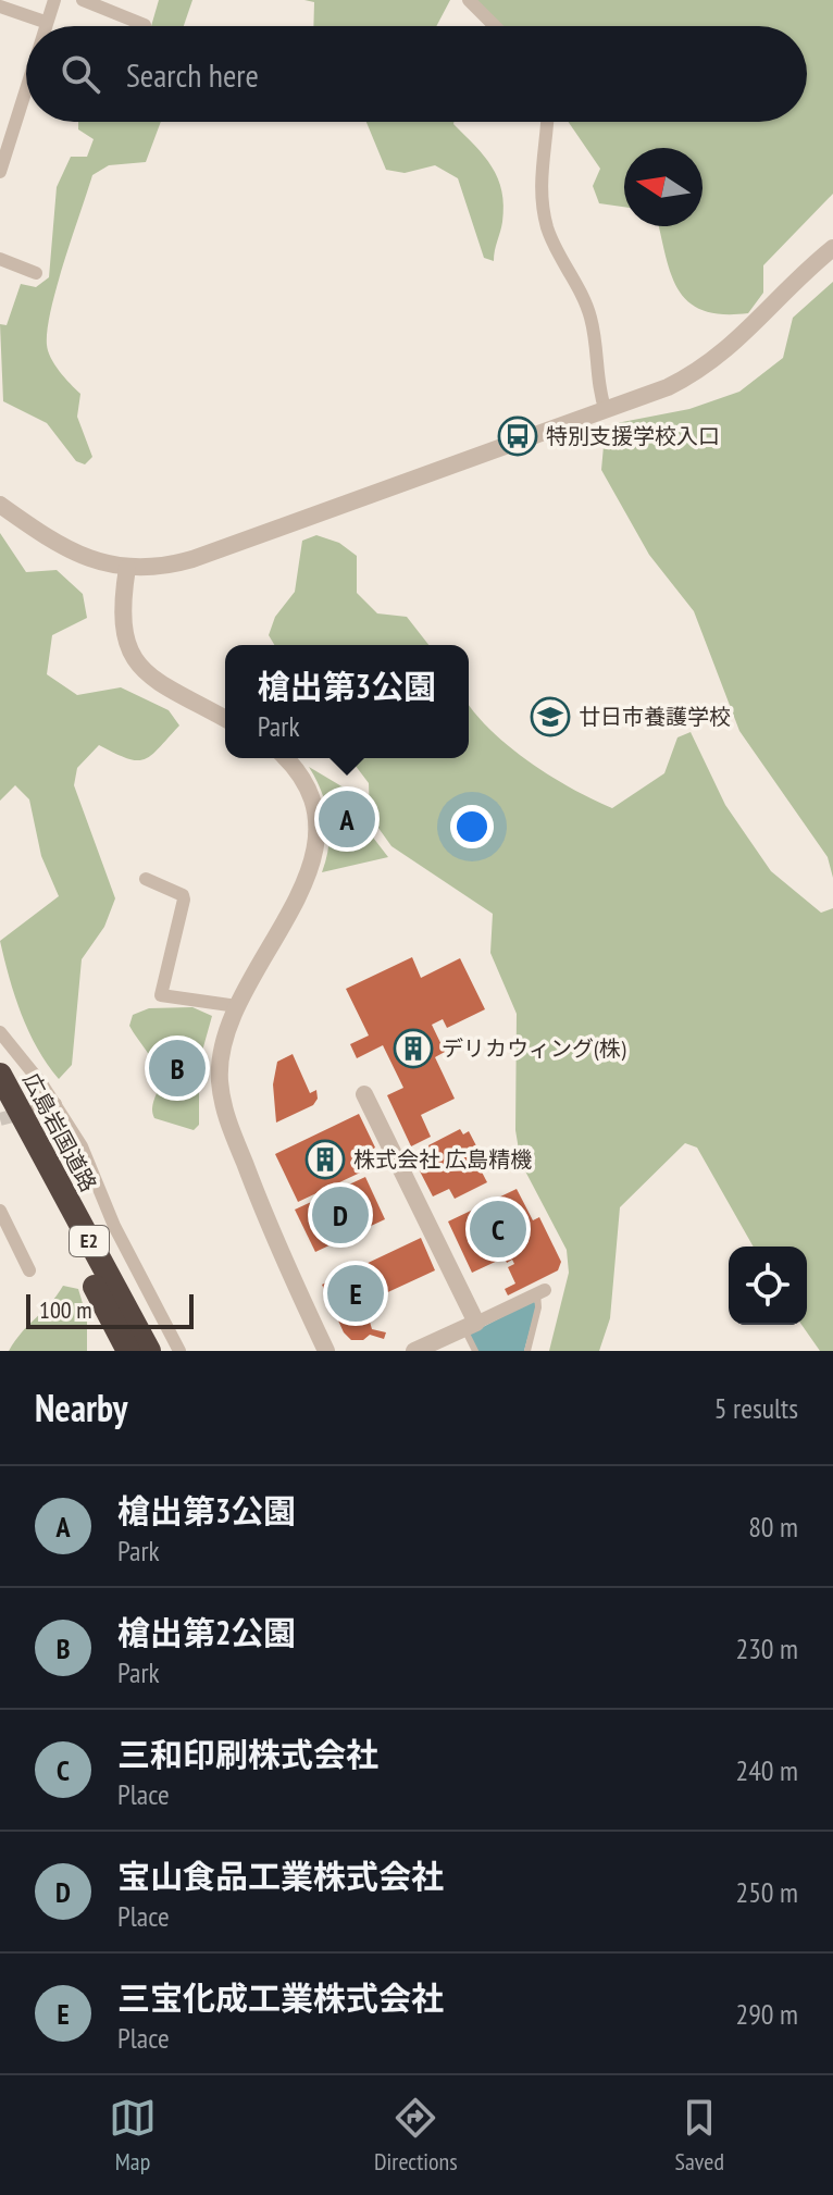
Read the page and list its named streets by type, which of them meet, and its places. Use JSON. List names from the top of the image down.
{
  "streets": {
    "highway": ["広島岩国道路", "E2"]
  },
  "places": {
    "bus stop": ["特別支援学校入口"],
    "school or university": ["廿日市養護学校"],
    "building": ["デリカウィング(株)", "株式会社 広島精機"]
  },
  "scale_bar": "100 m",
  "north": "left",
  "page": {
    "search": "Search here",
    "popup": ["槍出第3公園", "Park"],
    "pins": [
      "A",
      "B",
      "D",
      "C",
      "E"
    ],
    "scale": "100 m",
    "heading": ["Nearby", "5 results"],
    "list": [
      {
        "mark": "A",
        "name": "槍出第3公園",
        "note": "Park",
        "value": "80 m"
      },
      {
        "mark": "B",
        "name": "槍出第2公園",
        "note": "Park",
        "value": "230 m"
      },
      {
        "mark": "C",
        "name": "三和印刷株式会社",
        "note": "Place",
        "value": "240 m"
      },
      {
        "mark": "D",
        "name": "宝山食品工業株式会社",
        "note": "Place",
        "value": "250 m"
      },
      {
        "mark": "E",
        "name": "三宝化成工業株式会社",
        "note": "Place",
        "value": "290 m"
      }
    ],
    "nav": ["Map", "Directions", "Saved"]
  }
}
